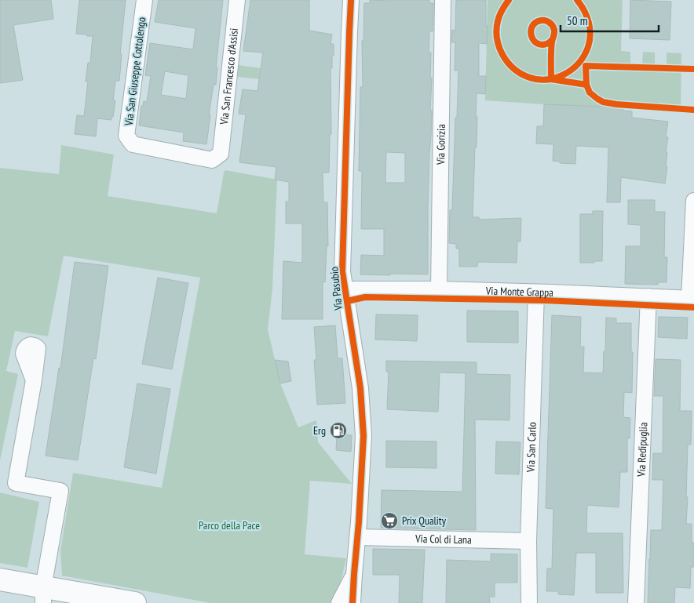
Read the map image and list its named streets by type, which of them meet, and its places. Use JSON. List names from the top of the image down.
{
  "streets": {
    "street": [
      "Via San Giuseppe Cottolengo",
      "Via San Francesco d'Assisi",
      "Via Gorizia",
      "Via Pasubio",
      "Via Monte Grappa",
      "Via San Carlo",
      "Via Redipuglia",
      "Via Col di Lana"
    ]
  },
  "crossings": [
    ["Via San Giuseppe Cottolengo", "Via San Francesco d'Assisi"],
    ["Via Gorizia", "Via Monte Grappa"],
    ["Via Pasubio", "Via Monte Grappa"],
    ["Via Pasubio", "Via Col di Lana"],
    ["Via Monte Grappa", "Via San Carlo"],
    ["Via Monte Grappa", "Via Redipuglia"],
    ["Via San Carlo", "Via Col di Lana"]
  ],
  "parks": ["Parco della Pace"],
  "places": {
    "fuel station": ["Erg"],
    "supermarket": ["Prix Quality"]
  },
  "scale_bar": "50 m"
}
